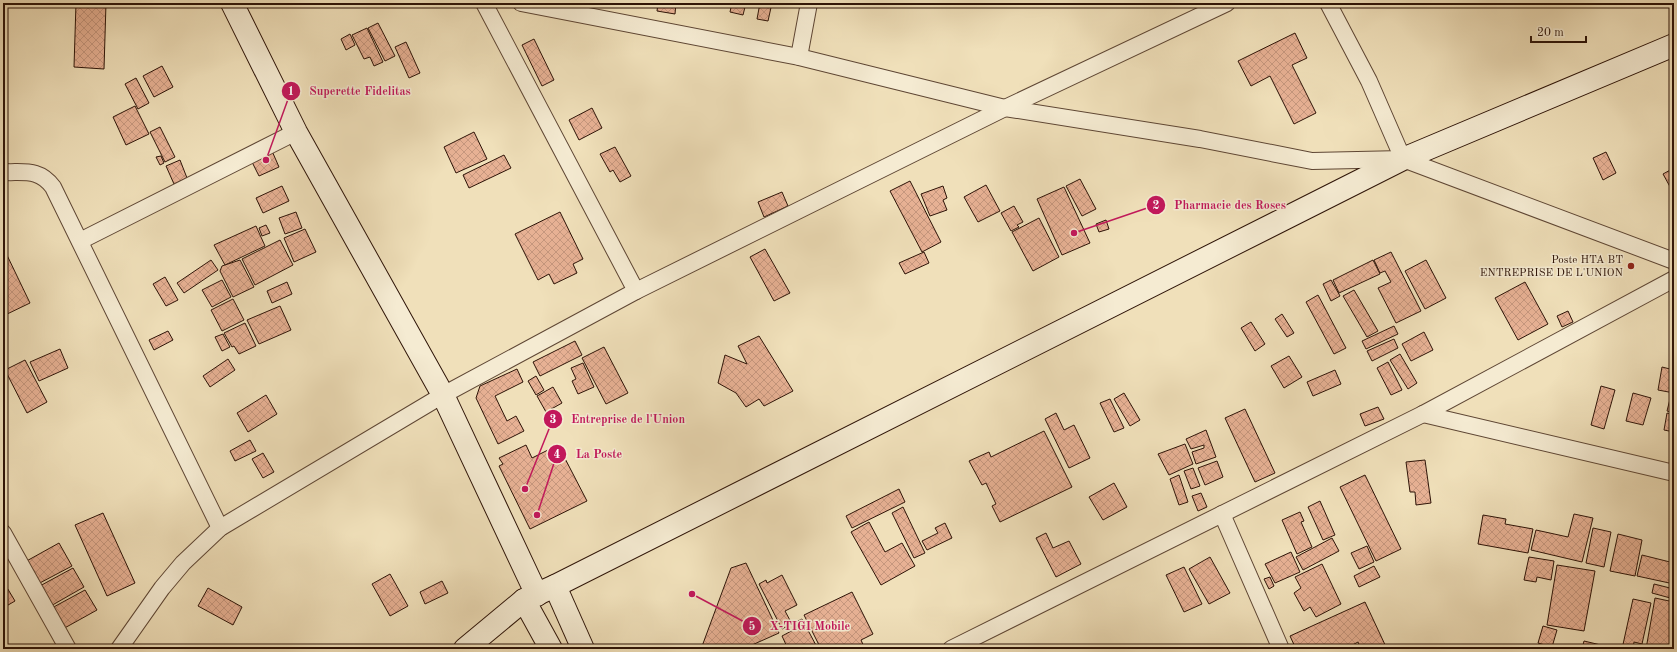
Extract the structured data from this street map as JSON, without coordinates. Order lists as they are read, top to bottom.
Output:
{
  "places": [
    "Superette Fidelitas",
    "Pharmacie des Roses",
    "Poste HTA BT ENTREPRISE DE L'UNION",
    "Entreprise de l'Union",
    "La Poste",
    "X-TIGI Mobile"
  ],
  "scale_bar": "20 m"
}
